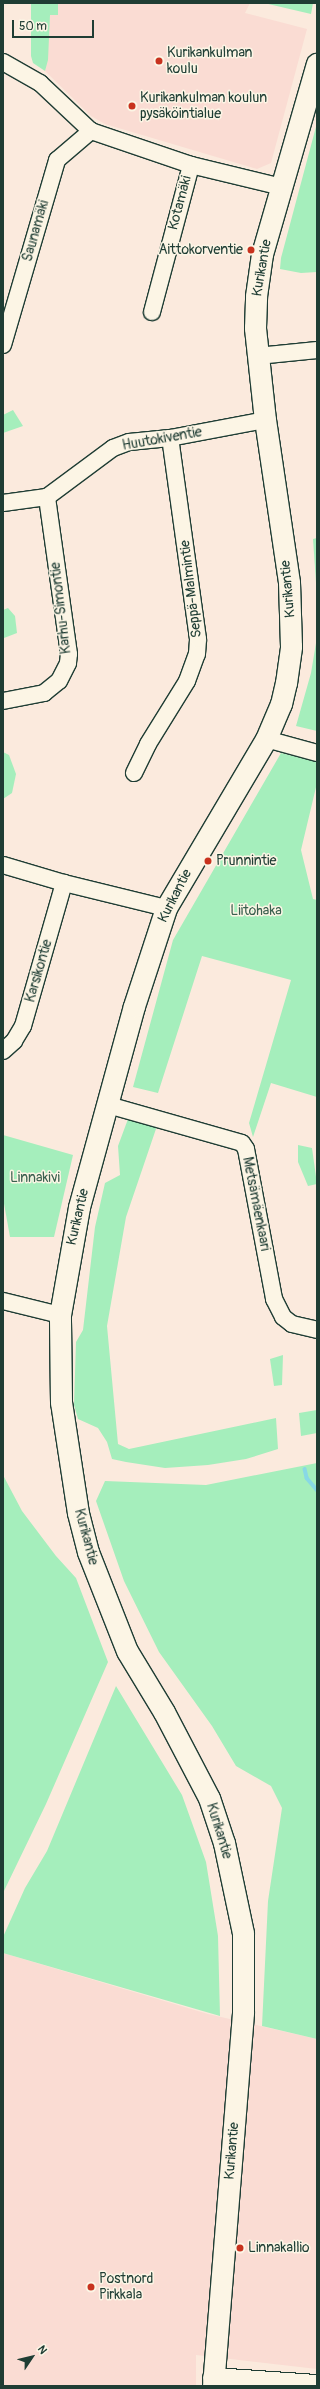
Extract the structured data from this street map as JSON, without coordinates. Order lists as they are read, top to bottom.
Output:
{
  "streets": {
    "main road": ["Kurikantie"],
    "street": [
      "Kotamäki",
      "Saunamäki",
      "Huutokiventie",
      "Seppä-Malmintie",
      "Karhu-Simontie",
      "Karsikontie",
      "Metsämäenkaari"
    ]
  },
  "crossings": [
    ["Kurikantie", "Huutokiventie"],
    ["Kurikantie", "Metsämäenkaari"],
    ["Huutokiventie", "Seppä-Malmintie"],
    ["Huutokiventie", "Karhu-Simontie"]
  ],
  "parks": ["Liitohaka", "Linnakivi"],
  "places": [
    "Kurikankulman koulu",
    "Kurikankulman koulun pysäköintialue",
    "Aittokorventie",
    "Prunnintie",
    "Linnakallio",
    "Postnord Pirkkala"
  ],
  "scale_bar": "50 m",
  "north": "top right"
}
